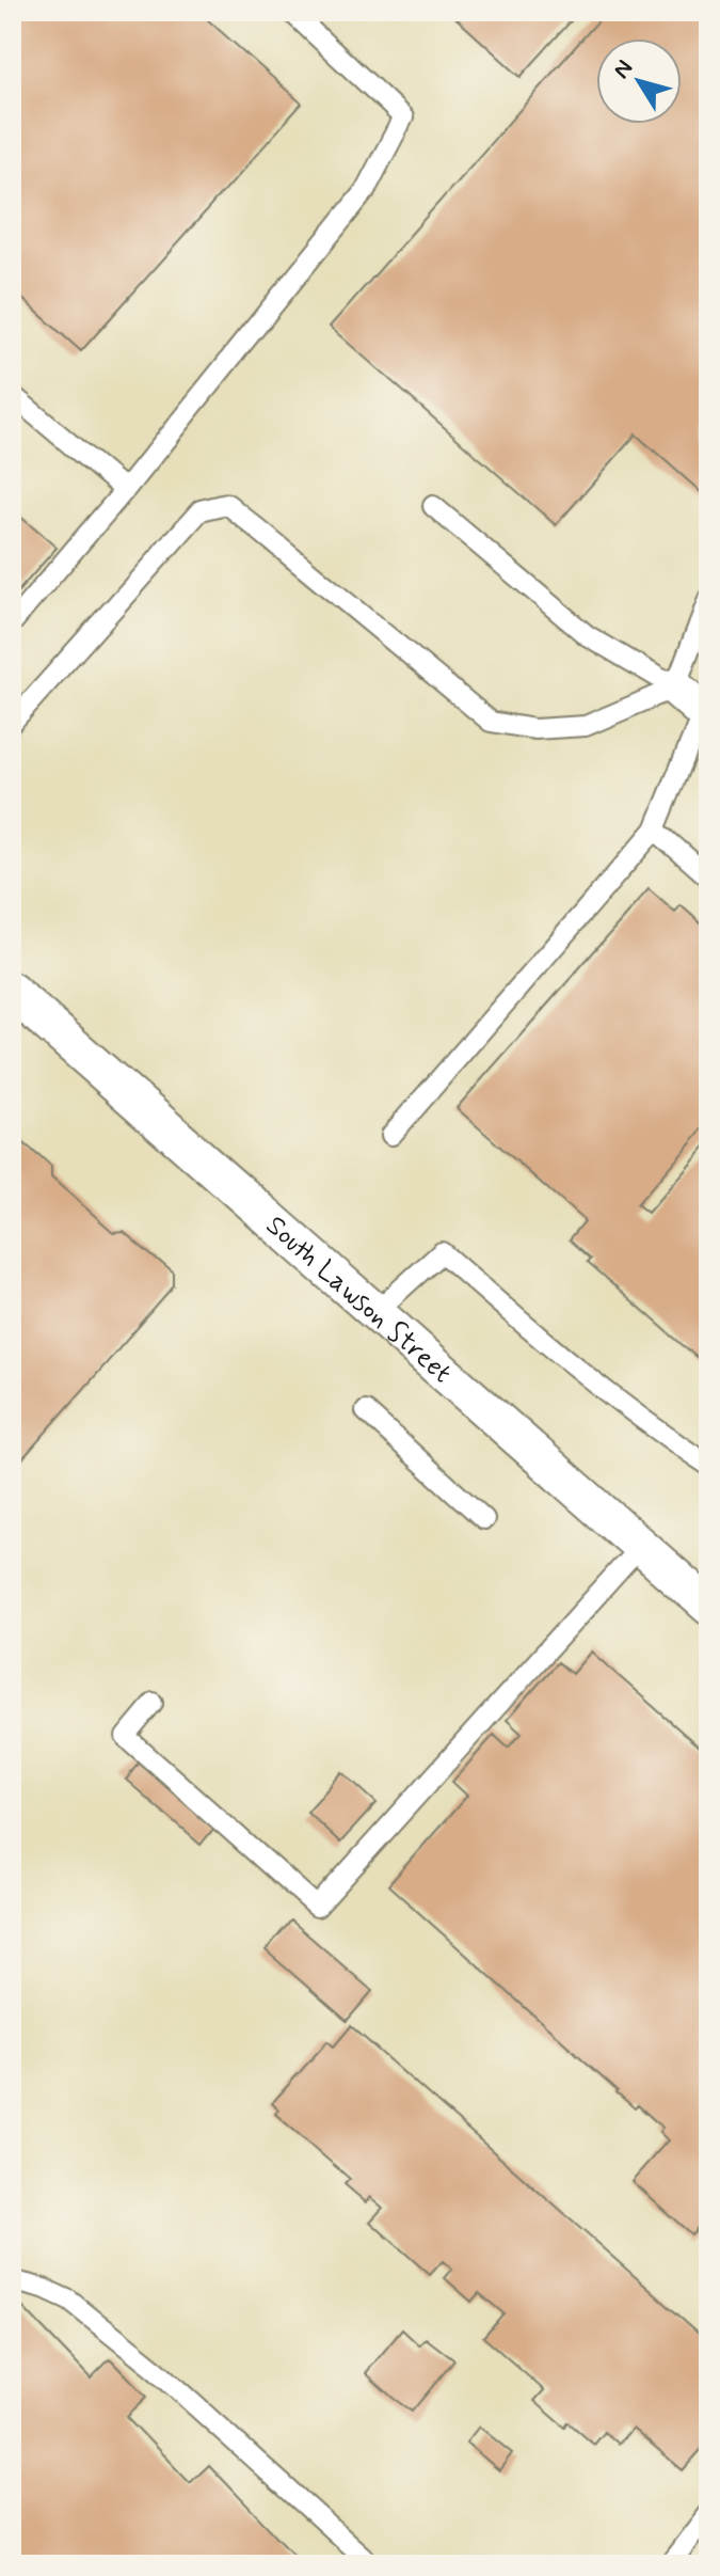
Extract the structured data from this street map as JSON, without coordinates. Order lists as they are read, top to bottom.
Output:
{
  "streets": {
    "street": ["South Lawson Street"]
  },
  "north": "top left"
}
